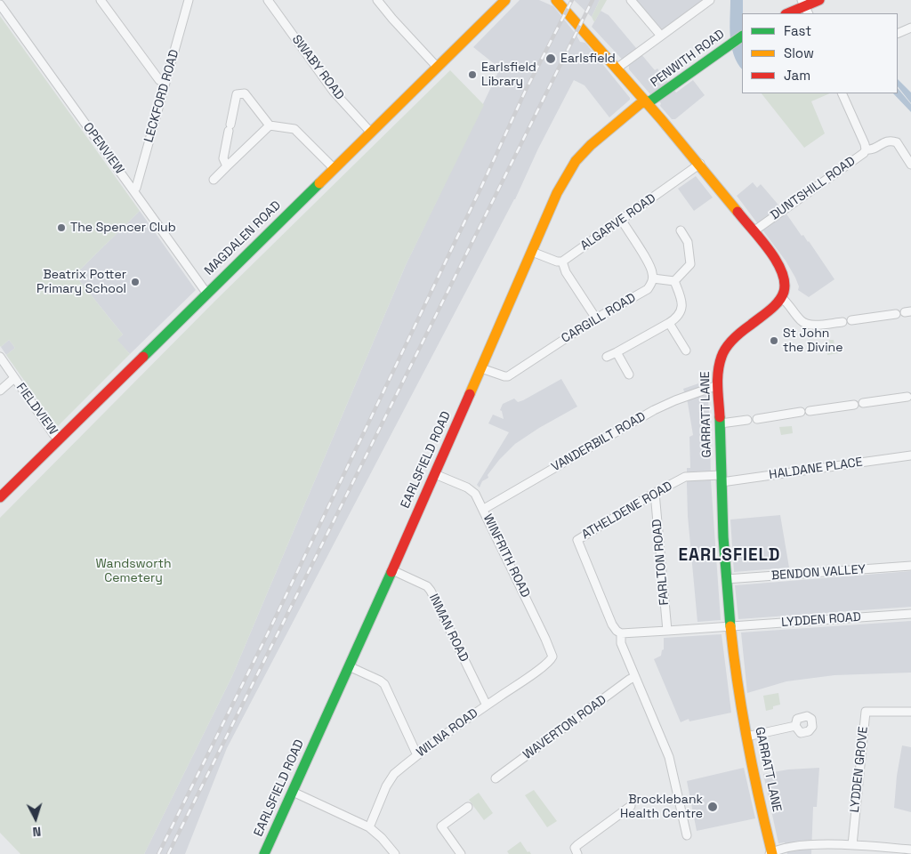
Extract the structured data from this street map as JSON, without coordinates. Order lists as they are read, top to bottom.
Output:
{
  "streets": {
    "main road": [
      "PENWITH ROAD",
      "MAGDALEN ROAD",
      "GARRATT LANE",
      "EARLSFIELD ROAD"
    ],
    "street": [
      "SWABY ROAD",
      "LECKFORD ROAD",
      "OPENVIEW",
      "DUNTSHILL ROAD",
      "ALGARVE ROAD",
      "CARGILL ROAD",
      "FIELDVIEW",
      "VANDERBILT ROAD",
      "HALDANE PLACE",
      "ATHELDENE ROAD",
      "WINFRITH ROAD",
      "FARLTON ROAD",
      "BENDON VALLEY",
      "LYDDEN ROAD",
      "INMAN ROAD",
      "WAVERTON ROAD",
      "WILNA ROAD",
      "LYDDEN GROVE"
    ]
  },
  "crossings": [
    ["PENWITH ROAD", "EARLSFIELD ROAD"],
    ["SWABY ROAD", "MAGDALEN ROAD"],
    ["LECKFORD ROAD", "OPENVIEW"],
    ["OPENVIEW", "MAGDALEN ROAD"],
    ["MAGDALEN ROAD", "FIELDVIEW"],
    ["CARGILL ROAD", "EARLSFIELD ROAD"],
    ["GARRATT LANE", "VANDERBILT ROAD"],
    ["GARRATT LANE", "HALDANE PLACE"],
    ["GARRATT LANE", "ATHELDENE ROAD"],
    ["GARRATT LANE", "BENDON VALLEY"],
    ["GARRATT LANE", "LYDDEN ROAD"],
    ["VANDERBILT ROAD", "WINFRITH ROAD"],
    ["EARLSFIELD ROAD", "WINFRITH ROAD"],
    ["EARLSFIELD ROAD", "INMAN ROAD"],
    ["HALDANE PLACE", "ATHELDENE ROAD"],
    ["ATHELDENE ROAD", "FARLTON ROAD"],
    ["ATHELDENE ROAD", "WAVERTON ROAD"],
    ["WINFRITH ROAD", "WILNA ROAD"],
    ["INMAN ROAD", "WILNA ROAD"]
  ],
  "districts": ["EARLSFIELD"],
  "parks": ["Wandsworth Cemetery"],
  "places": [
    "Earlsfield",
    "Earlsfield Library",
    "The Spencer Club",
    "Beatrix Potter Primary School",
    "St John the Divine",
    "Brocklebank Health Centre"
  ],
  "legend": ["Fast", "Slow", "Jam"],
  "north": "bottom"
}
